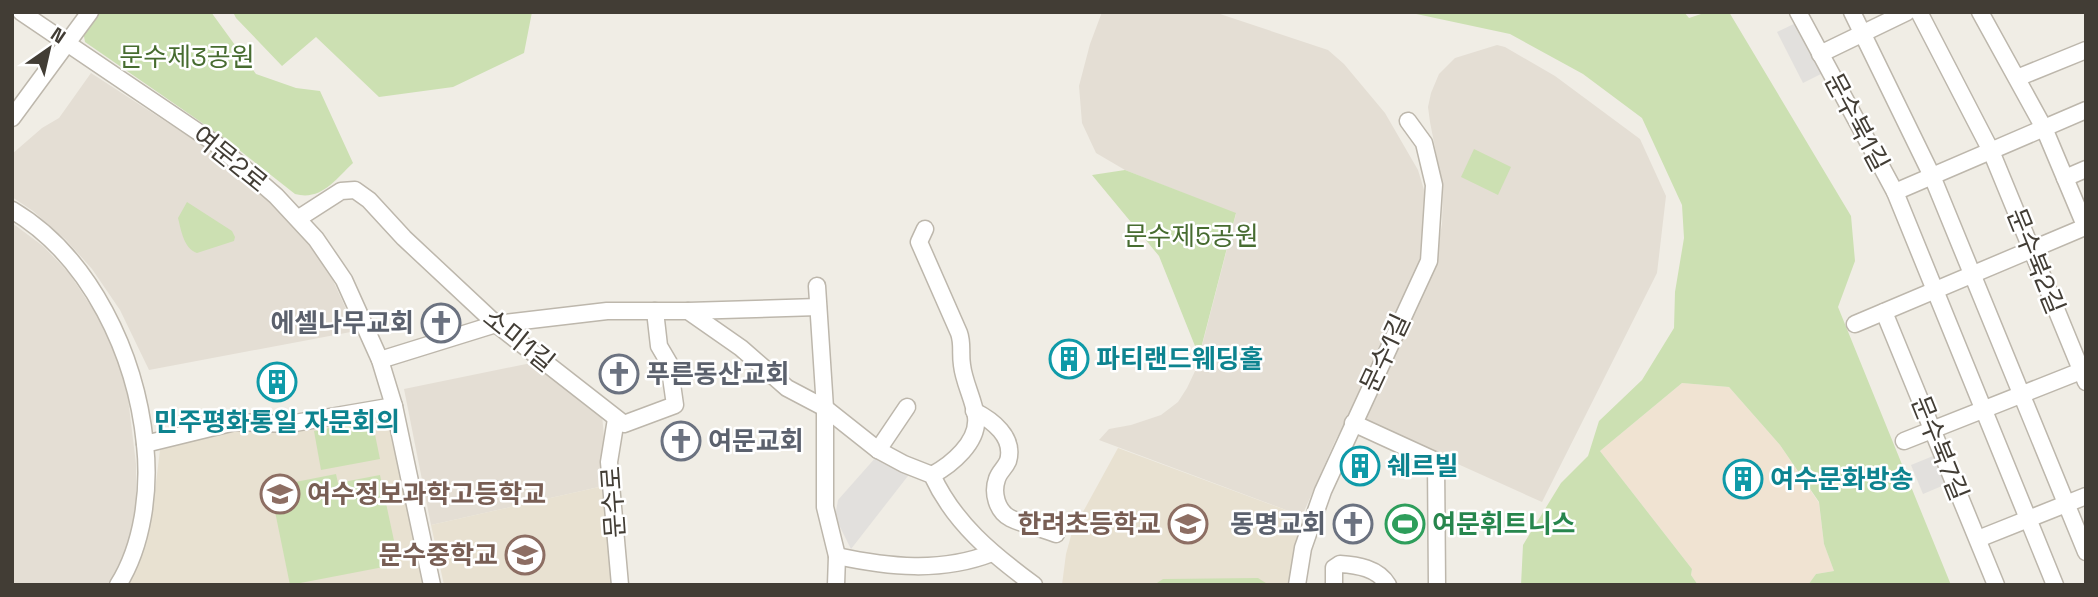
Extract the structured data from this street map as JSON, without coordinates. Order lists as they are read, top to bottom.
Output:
{
  "streets": {
    "street": [
      "문수북1길",
      "여문2로",
      "문수북2길",
      "소미1길",
      "문수1길",
      "문수북7길",
      "문수로"
    ]
  },
  "crossings": [
    ["문수북1길", "문수북2길"],
    ["여문2로", "소미1길"],
    ["문수북2길", "문수북7길"],
    ["소미1길", "문수로"]
  ],
  "parks": ["문수제3공원", "문수제5공원"],
  "places": {
    "church": [
      "에셀나무교회",
      "푸른동산교회",
      "여문교회",
      "동명교회"
    ],
    "building": [
      "파티랜드웨딩홀",
      "민주평화통일 자문회의",
      "쉐르빌",
      "여수문화방송"
    ],
    "school or university": ["여수정보과학고등학교", "한려초등학교", "문수중학교"],
    "sports": ["여문휘트니스"]
  },
  "north": "top right"
}
